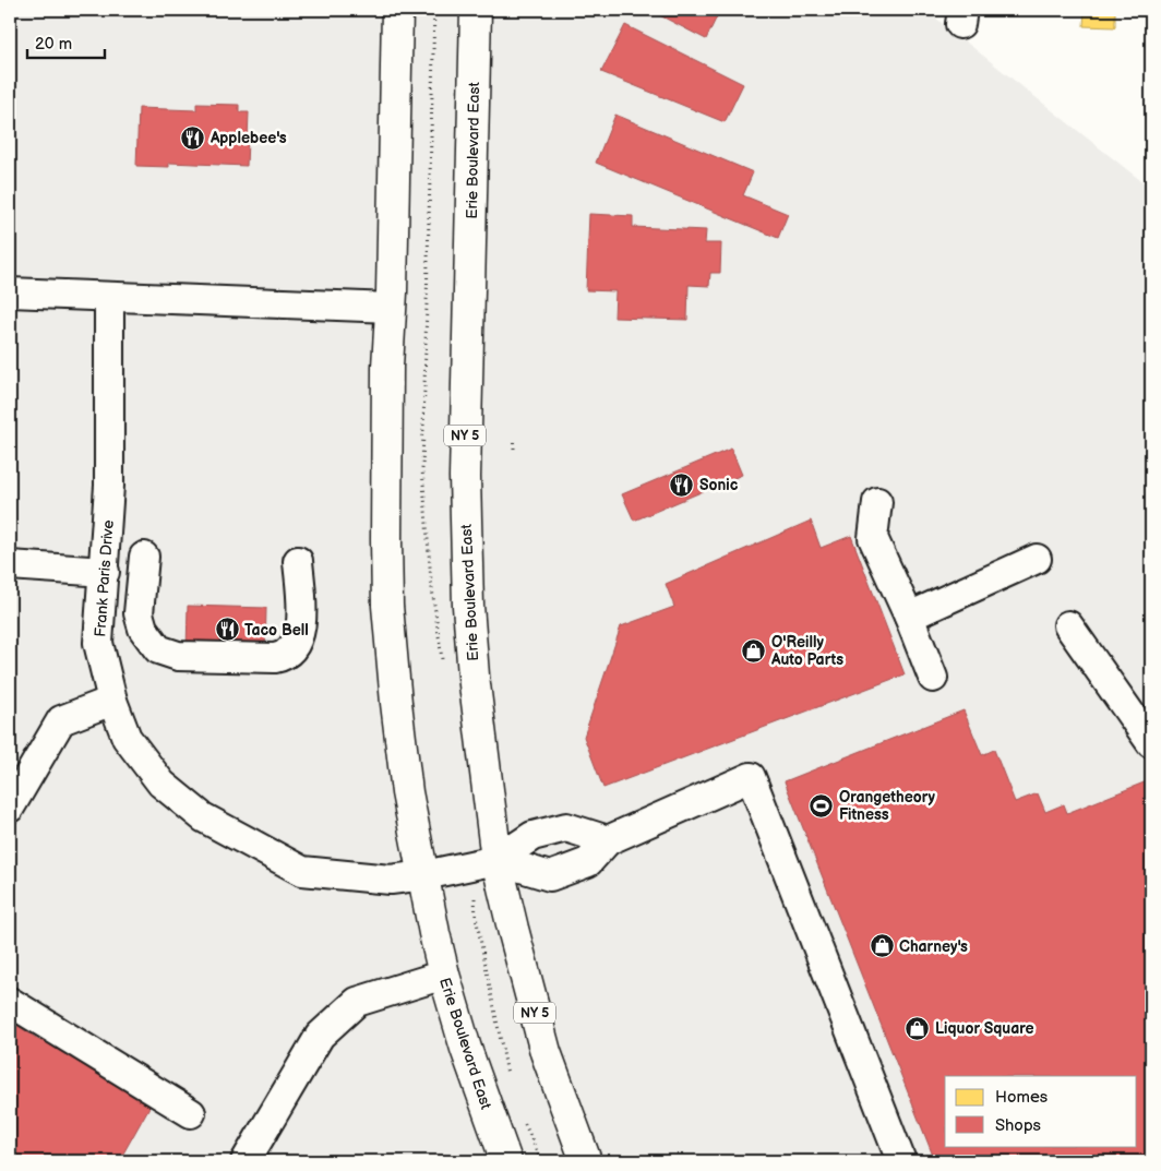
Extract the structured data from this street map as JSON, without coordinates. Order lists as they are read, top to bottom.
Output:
{
  "streets": {
    "main road": ["Erie Boulevard East", "NY 5"],
    "street": ["Frank Paris Drive"]
  },
  "crossings": [
    ["Erie Boulevard East", "Frank Paris Drive"]
  ],
  "places": {
    "restaurant": ["Applebee's", "Sonic", "Taco Bell"],
    "shop": ["O'Reilly Auto Parts", "Charney's", "Liquor Square"],
    "sports": ["Orangetheory Fitness"]
  },
  "legend": ["Homes", "Shops"],
  "scale_bar": "20 m"
}
